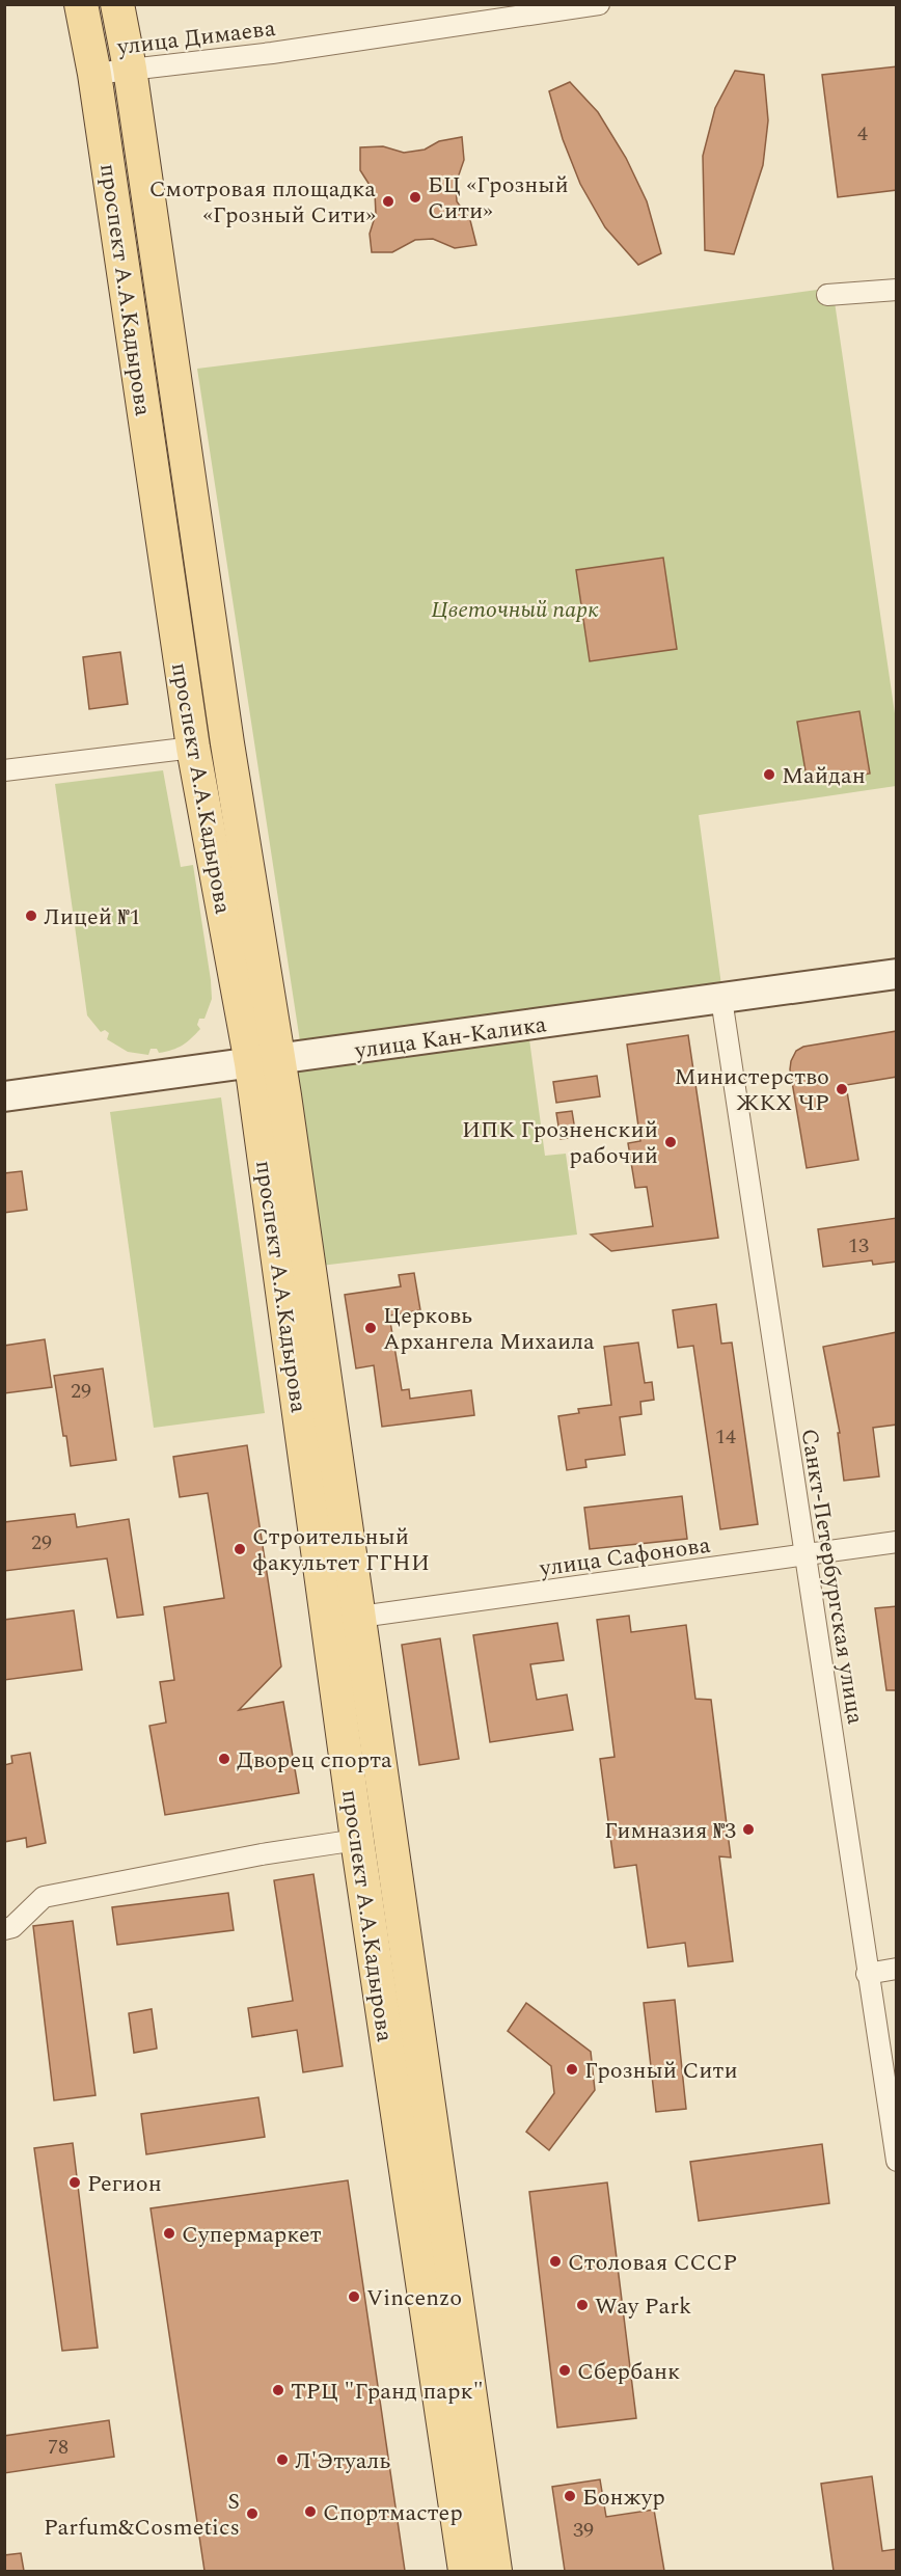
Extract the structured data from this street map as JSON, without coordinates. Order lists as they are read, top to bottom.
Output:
{
  "streets": {
    "main road": ["проспект А.А.Кадырова"],
    "street": [
      "улица Димаева",
      "улица Кан-Калика",
      "улица Сафонова",
      "Санкт-Петербургская улица"
    ]
  },
  "crossings": [
    ["улица Димаева", "проспект А.А.Кадырова"],
    ["проспект А.А.Кадырова", "улица Кан-Калика"],
    ["проспект А.А.Кадырова", "улица Сафонова"],
    ["улица Кан-Калика", "Санкт-Петербургская улица"],
    ["улица Сафонова", "Санкт-Петербургская улица"]
  ],
  "parks": ["Цветочный парк"],
  "places": [
    "БЦ «Грозный Сити»",
    "Смотровая площадка «Грозный Сити»",
    "Майдан",
    "Лицей №1",
    "Министерство ЖКХ ЧР",
    "ИПК Грозненский рабочий",
    "Церковь Архангела Михаила",
    "Строительный факультет ГГНИ",
    "Дворец спорта",
    "Гимназия №3",
    "Грозный Сити",
    "Регион",
    "Супермаркет",
    "Столовая СССР",
    "Vincenzo",
    "Way Park",
    "Сбербанк",
    "ТРЦ \"Гранд парк\"",
    "Л'Этуаль",
    "Бонжур",
    "Спортмастер",
    "S Parfum&Cosmetics"
  ],
  "house_numbers": [
    "4",
    "13",
    "29",
    "14",
    "29",
    "78",
    "39"
  ]
}
